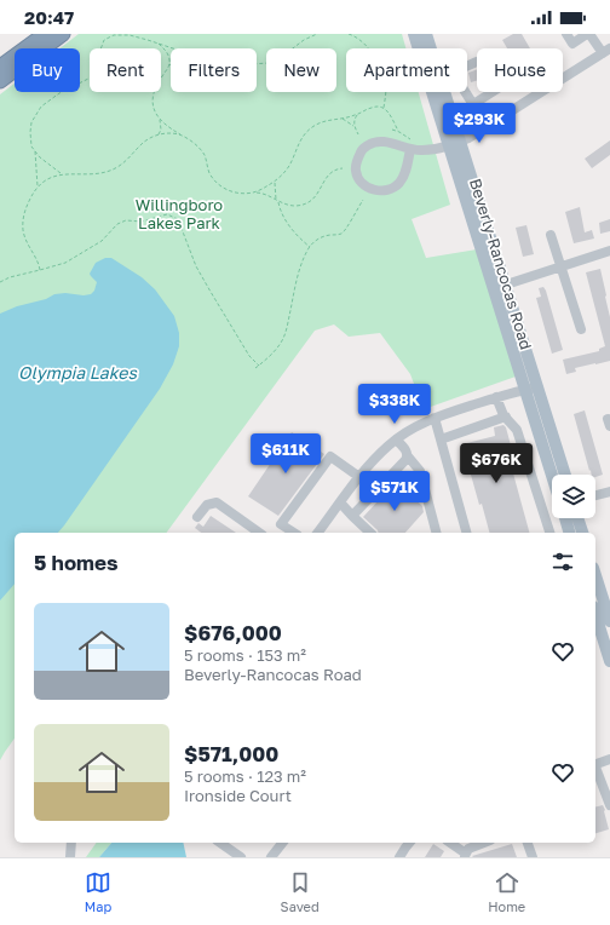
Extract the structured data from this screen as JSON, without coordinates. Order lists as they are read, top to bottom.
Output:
{
  "streets": {
    "main road": ["Beverly-Rancocas Road"]
  },
  "water": ["Olympia Lakes"],
  "parks": ["Willingboro Lakes Park"],
  "page": {
    "status": "20:47",
    "chip": [
      "Buy",
      "Rent",
      "Filters",
      "New",
      "Apartment",
      "House"
    ],
    "price": [
      "$293K",
      "$338K",
      "$611K",
      "$676K",
      "$571K"
    ],
    "heading": "5 homes",
    "list": [
      {
        "name": "$676,000",
        "note": "5 rooms · 153 m² · Beverly-Rancocas Road"
      },
      {
        "name": "$571,000",
        "note": "5 rooms · 123 m² · Ironside Court"
      }
    ],
    "tabs": ["Map", "Saved", "Home"]
  }
}
